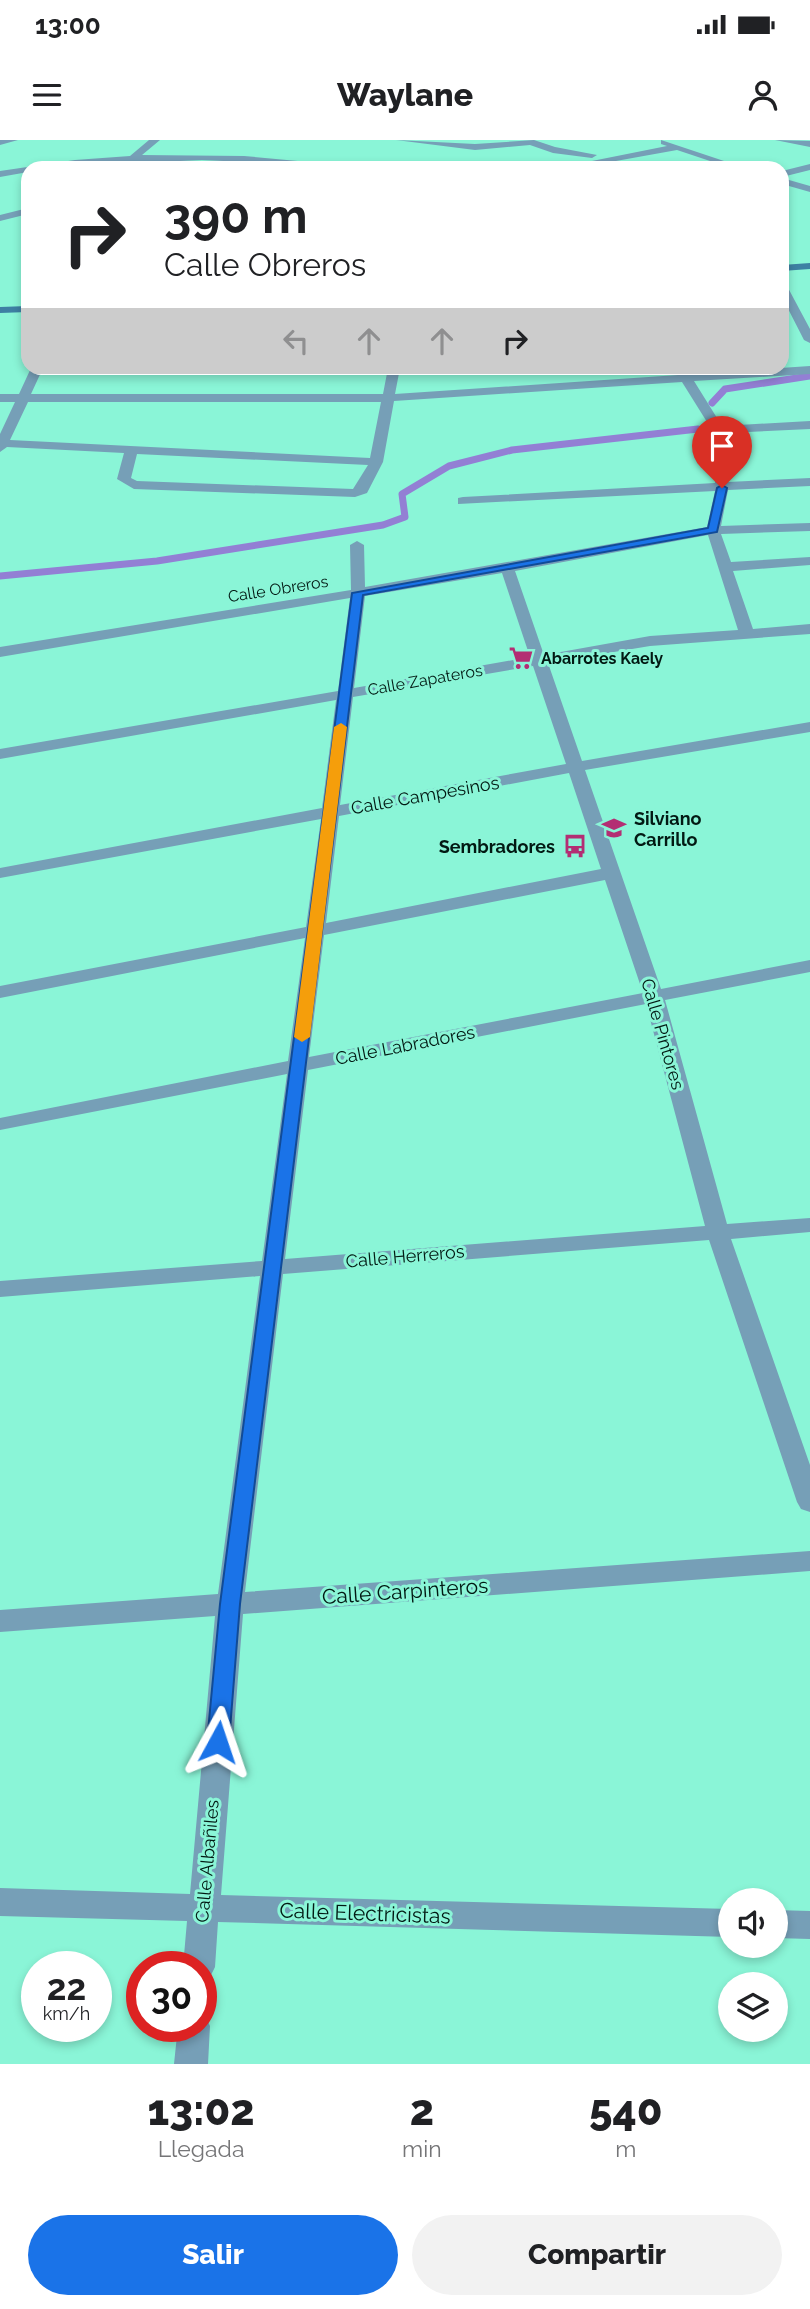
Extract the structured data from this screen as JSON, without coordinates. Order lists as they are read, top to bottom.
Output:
{
  "streets": {
    "street": [
      "Calle Obreros",
      "Calle Zapateros",
      "Calle Campesinos",
      "Calle Pintores",
      "Calle Labradores",
      "Calle Herreros",
      "Calle Carpinteros",
      "Calle Albañiles",
      "Calle Electricistas"
    ]
  },
  "crossings": [
    ["Calle Obreros", "Calle Pintores"],
    ["Calle Obreros", "Calle Albañiles"],
    ["Calle Zapateros", "Calle Pintores"],
    ["Calle Zapateros", "Calle Albañiles"],
    ["Calle Campesinos", "Calle Pintores"],
    ["Calle Campesinos", "Calle Albañiles"],
    ["Calle Pintores", "Calle Labradores"],
    ["Calle Pintores", "Calle Herreros"],
    ["Calle Labradores", "Calle Albañiles"],
    ["Calle Herreros", "Calle Albañiles"],
    ["Calle Carpinteros", "Calle Albañiles"],
    ["Calle Albañiles", "Calle Electricistas"]
  ],
  "places": {
    "supermarket": ["Abarrotes Kaely"],
    "school or university": ["Silviano Carrillo"],
    "bus stop": ["Sembradores"]
  },
  "page": {
    "status": "13:00",
    "header": "Waylane",
    "turn": ["390 m", "Calle Obreros"],
    "speed": "22 km/h",
    "limit": "30",
    "eta": [
      "13:02",
      "Llegada",
      "2",
      "min",
      "540",
      "m"
    ],
    "buttons": ["Salir", "Compartir"]
  }
}
